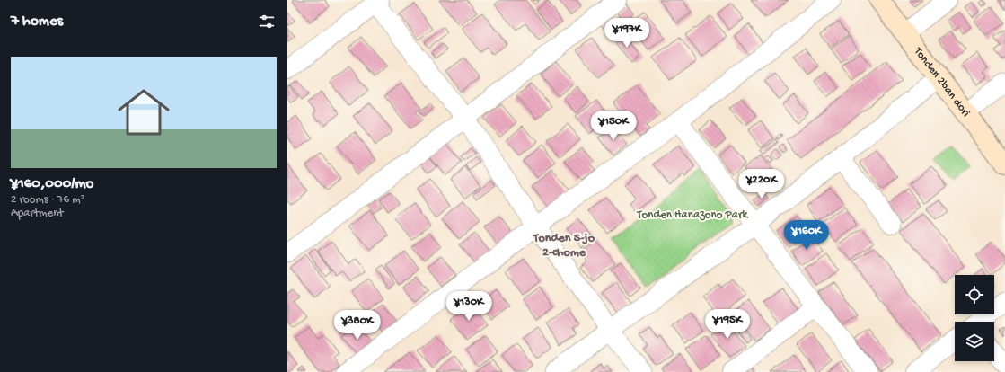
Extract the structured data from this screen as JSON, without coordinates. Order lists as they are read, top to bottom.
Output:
{
  "streets": {
    "street": ["Tonden 2ban dori"]
  },
  "districts": ["Tonden 5-jo 2-chome"],
  "parks": ["Tonden Hanazono Park"],
  "page": {
    "heading": "7 homes",
    "price": [
      "¥197K",
      "¥150K",
      "¥220K",
      "¥160K",
      "¥130K",
      "¥195K",
      "¥380K"
    ],
    "list": [
      {
        "name": "¥160,000/mo",
        "note": "2 rooms · 76 m² · Apartment"
      }
    ]
  }
}
